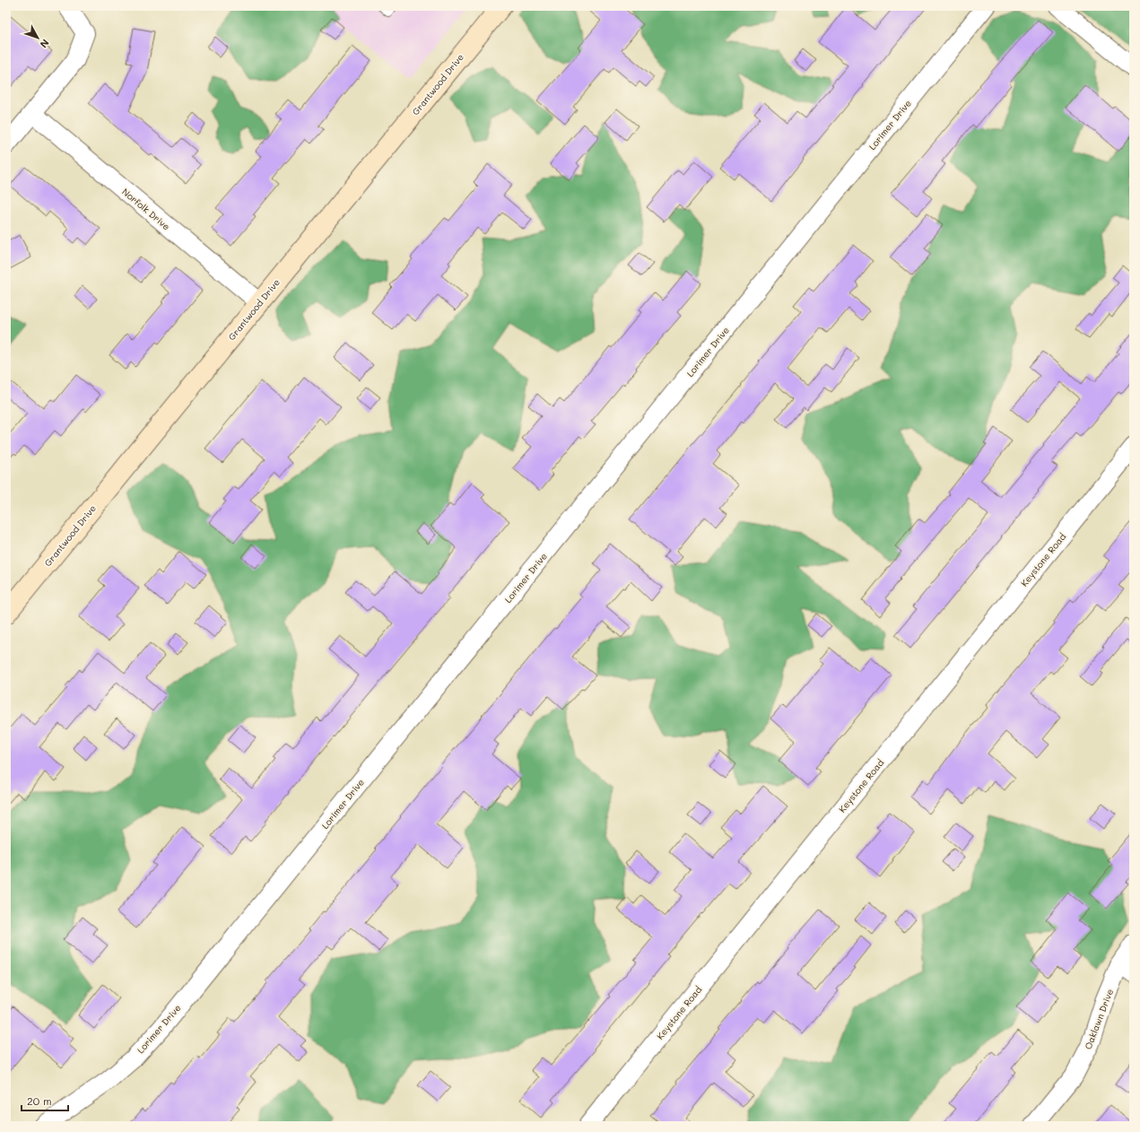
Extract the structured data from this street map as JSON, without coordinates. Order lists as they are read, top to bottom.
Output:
{
  "streets": {
    "street": [
      "Grantwood Drive",
      "Lorimer Drive",
      "Norfolk Drive",
      "Keystone Road",
      "Oaklawn Drive"
    ]
  },
  "crossings": [
    ["Grantwood Drive", "Norfolk Drive"]
  ],
  "scale_bar": "20 m",
  "north": "bottom right"
}
